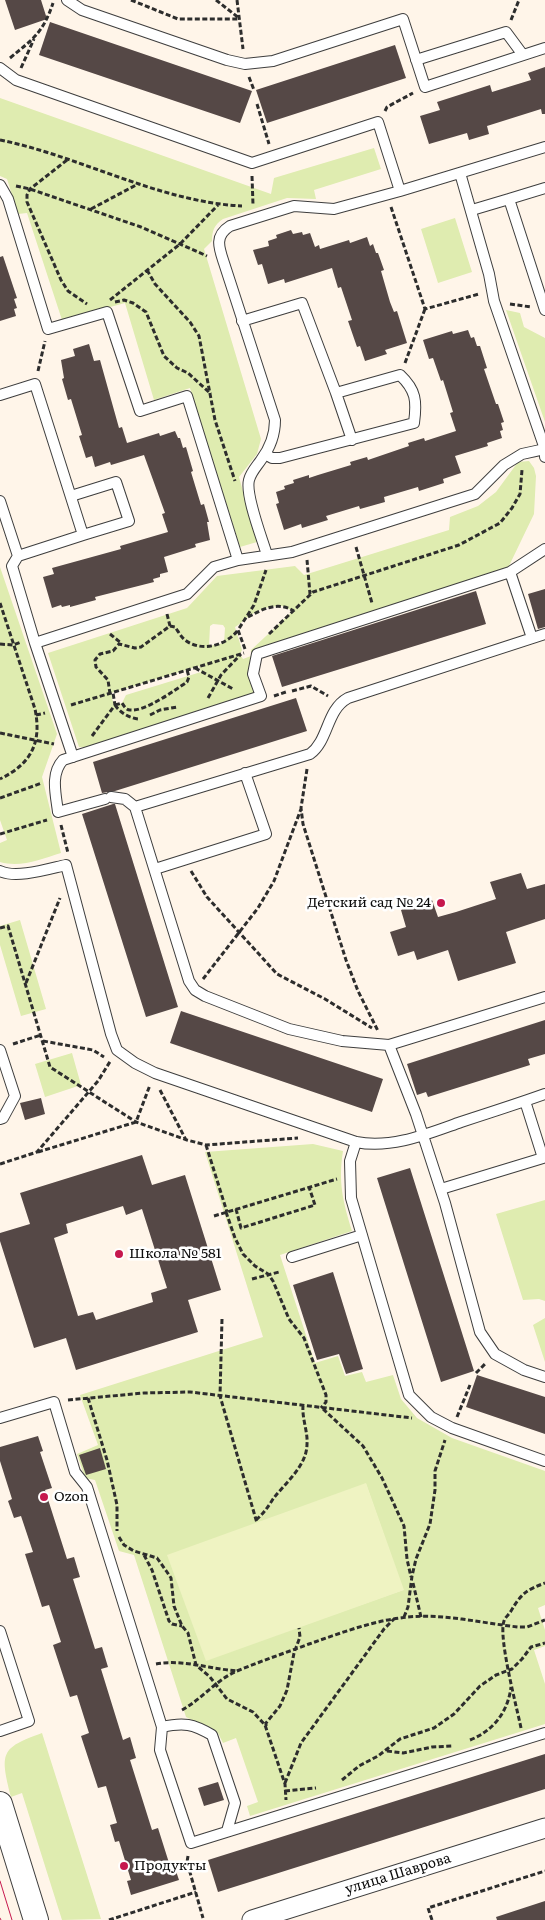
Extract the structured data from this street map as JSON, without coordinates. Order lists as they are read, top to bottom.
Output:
{
  "streets": {
    "street": ["улица Шаврова"]
  },
  "places": [
    "Детский сад № 24",
    "Школа № 581",
    "Ozon",
    "Продукты"
  ]
}
